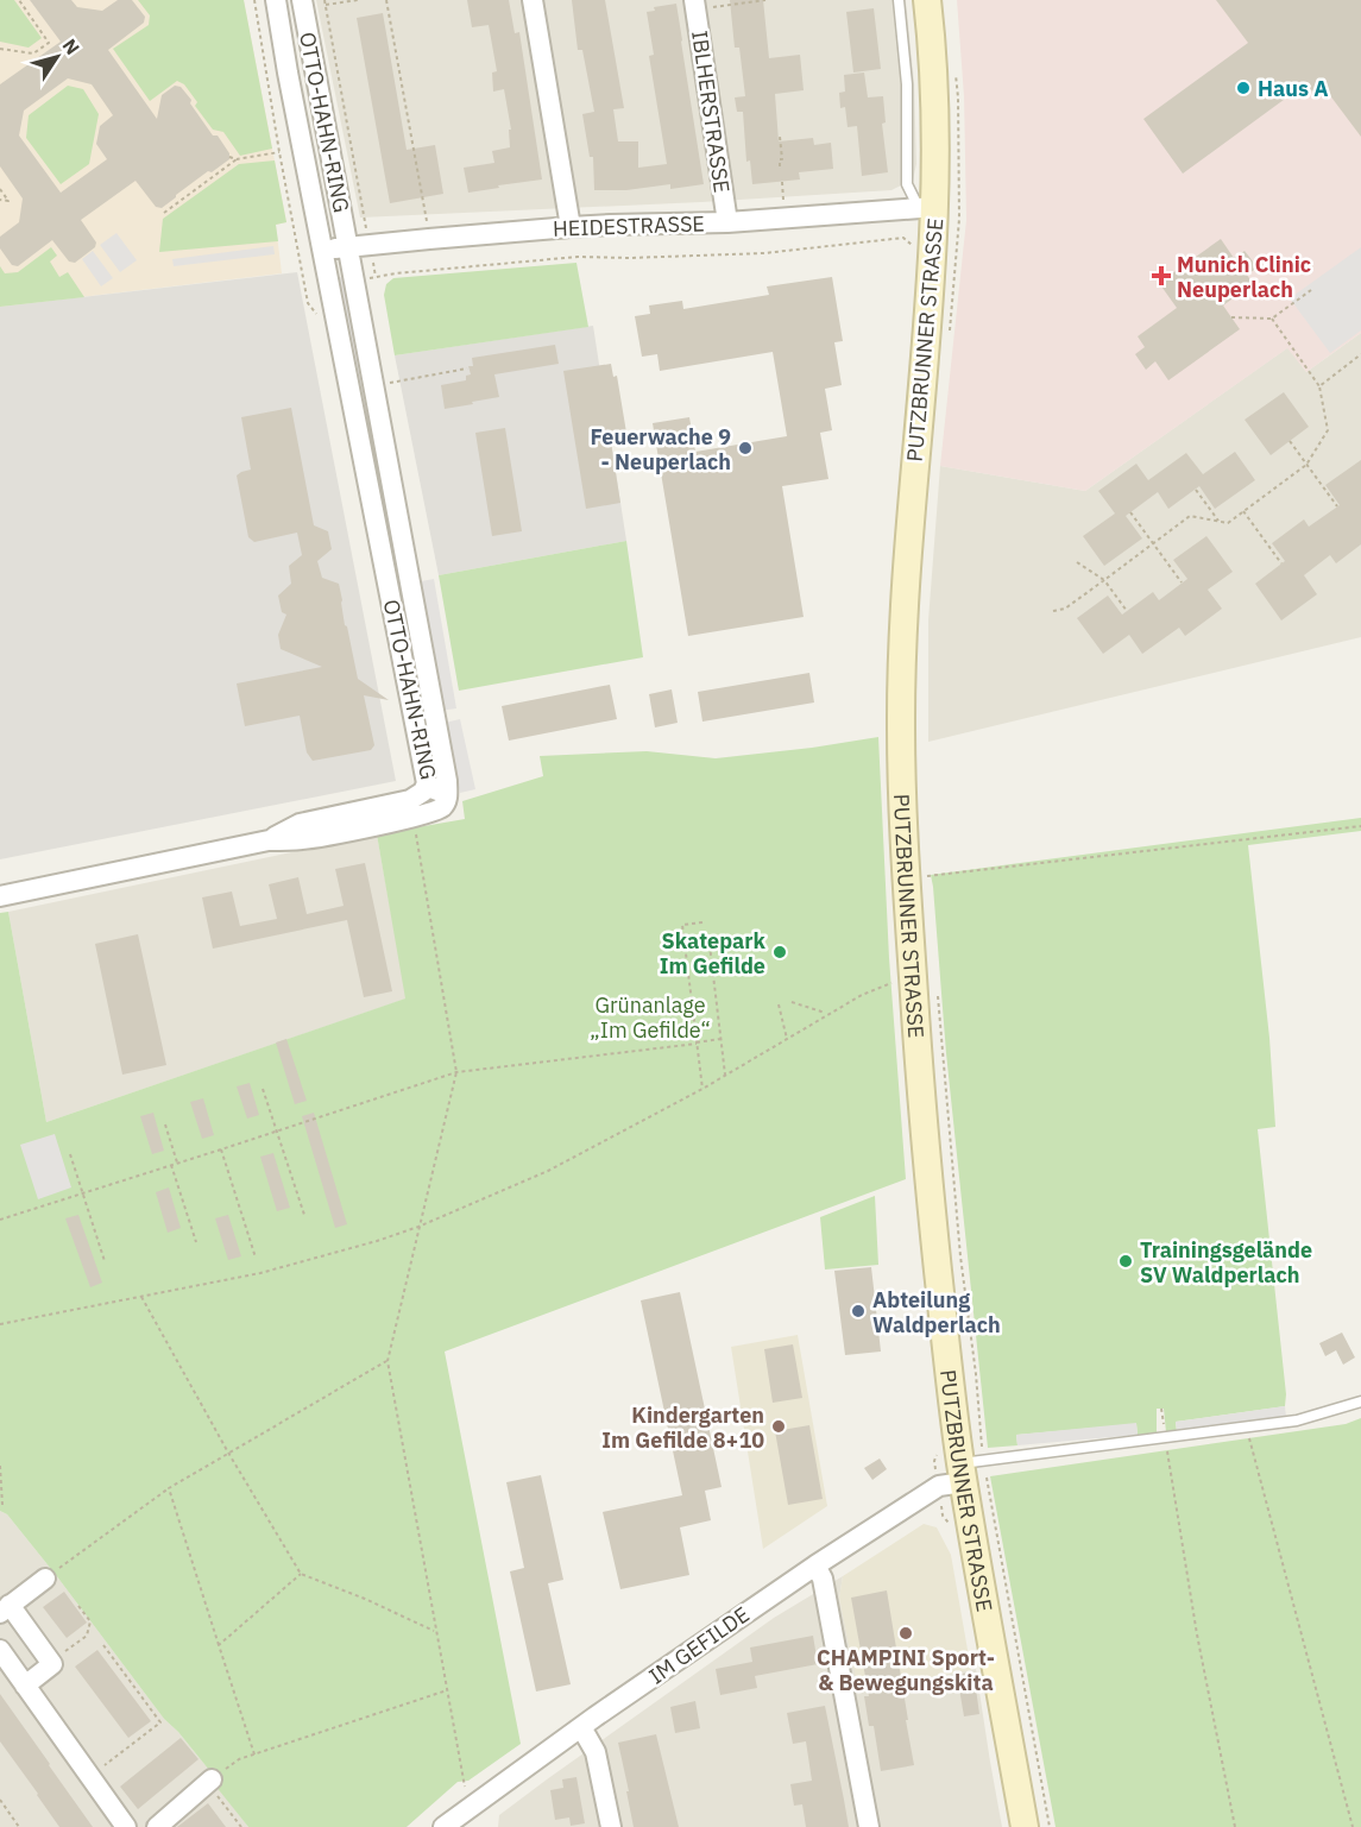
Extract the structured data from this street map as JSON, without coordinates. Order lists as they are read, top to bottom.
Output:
{
  "streets": {
    "main road": ["PUTZBRUNNER STRASSE"],
    "street": [
      "IBLHERSTRASSE",
      "OTTO-HAHN-RING",
      "HEIDESTRASSE",
      "IM GEFILDE"
    ]
  },
  "crossings": [
    ["IBLHERSTRASSE", "HEIDESTRASSE"],
    ["OTTO-HAHN-RING", "HEIDESTRASSE"],
    ["HEIDESTRASSE", "PUTZBRUNNER STRASSE"],
    ["PUTZBRUNNER STRASSE", "IM GEFILDE"]
  ],
  "parks": ["Grünanlage „Im Gefilde“"],
  "places": {
    "other": [
      "Haus A",
      "Feuerwache 9 - Neuperlach",
      "Skatepark Im Gefilde",
      "Trainingsgelände SV Waldperlach",
      "Abteilung Waldperlach",
      "Kindergarten Im Gefilde 8+10",
      "CHAMPINI Sport- & Bewegungskita"
    ],
    "health": ["Munich Clinic Neuperlach"]
  },
  "north": "top right"
}
